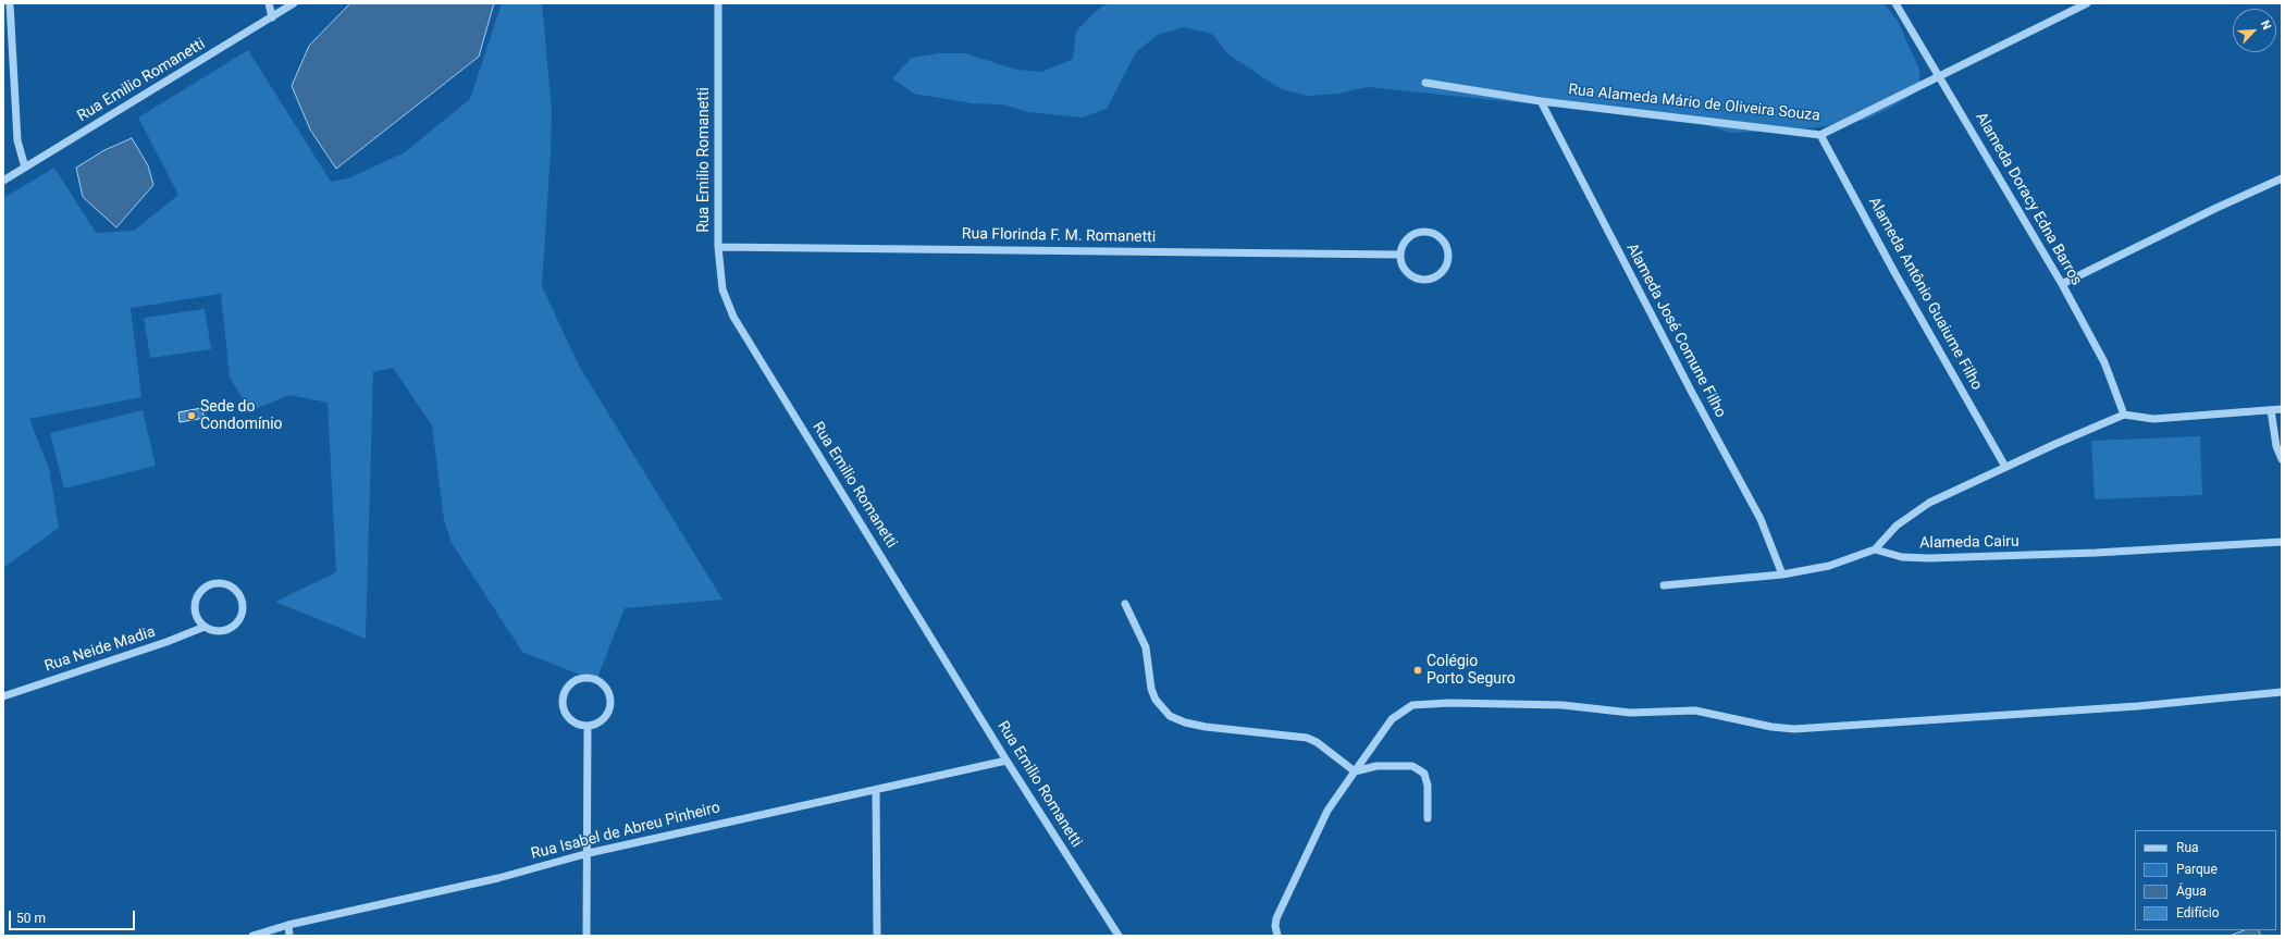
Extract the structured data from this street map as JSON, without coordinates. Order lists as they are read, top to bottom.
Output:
{
  "streets": {
    "street": [
      "Rua Emilio Romanetti",
      "Rua Alameda Mário de Oliveira Souza",
      "Alameda Doracy Edna Barros",
      "Rua Florinda F. M. Romanetti",
      "Alameda Antônio Guaiume Filho",
      "Alameda José Comune Filho",
      "Alameda Cairu",
      "Rua Neide Madia",
      "Rua Isabel de Abreu Pinheiro"
    ]
  },
  "crossings": [
    ["Rua Emilio Romanetti", "Rua Florinda F. M. Romanetti"],
    ["Rua Emilio Romanetti", "Rua Isabel de Abreu Pinheiro"],
    ["Rua Alameda Mário de Oliveira Souza", "Alameda Doracy Edna Barros"],
    ["Rua Alameda Mário de Oliveira Souza", "Alameda Antônio Guaiume Filho"],
    ["Rua Alameda Mário de Oliveira Souza", "Alameda José Comune Filho"]
  ],
  "places": ["Sede do Condomínio", "Colégio Porto Seguro"],
  "legend": [
    "Rua",
    "Parque",
    "Água",
    "Edifício"
  ],
  "scale_bar": "50 m",
  "north": "top right"
}
